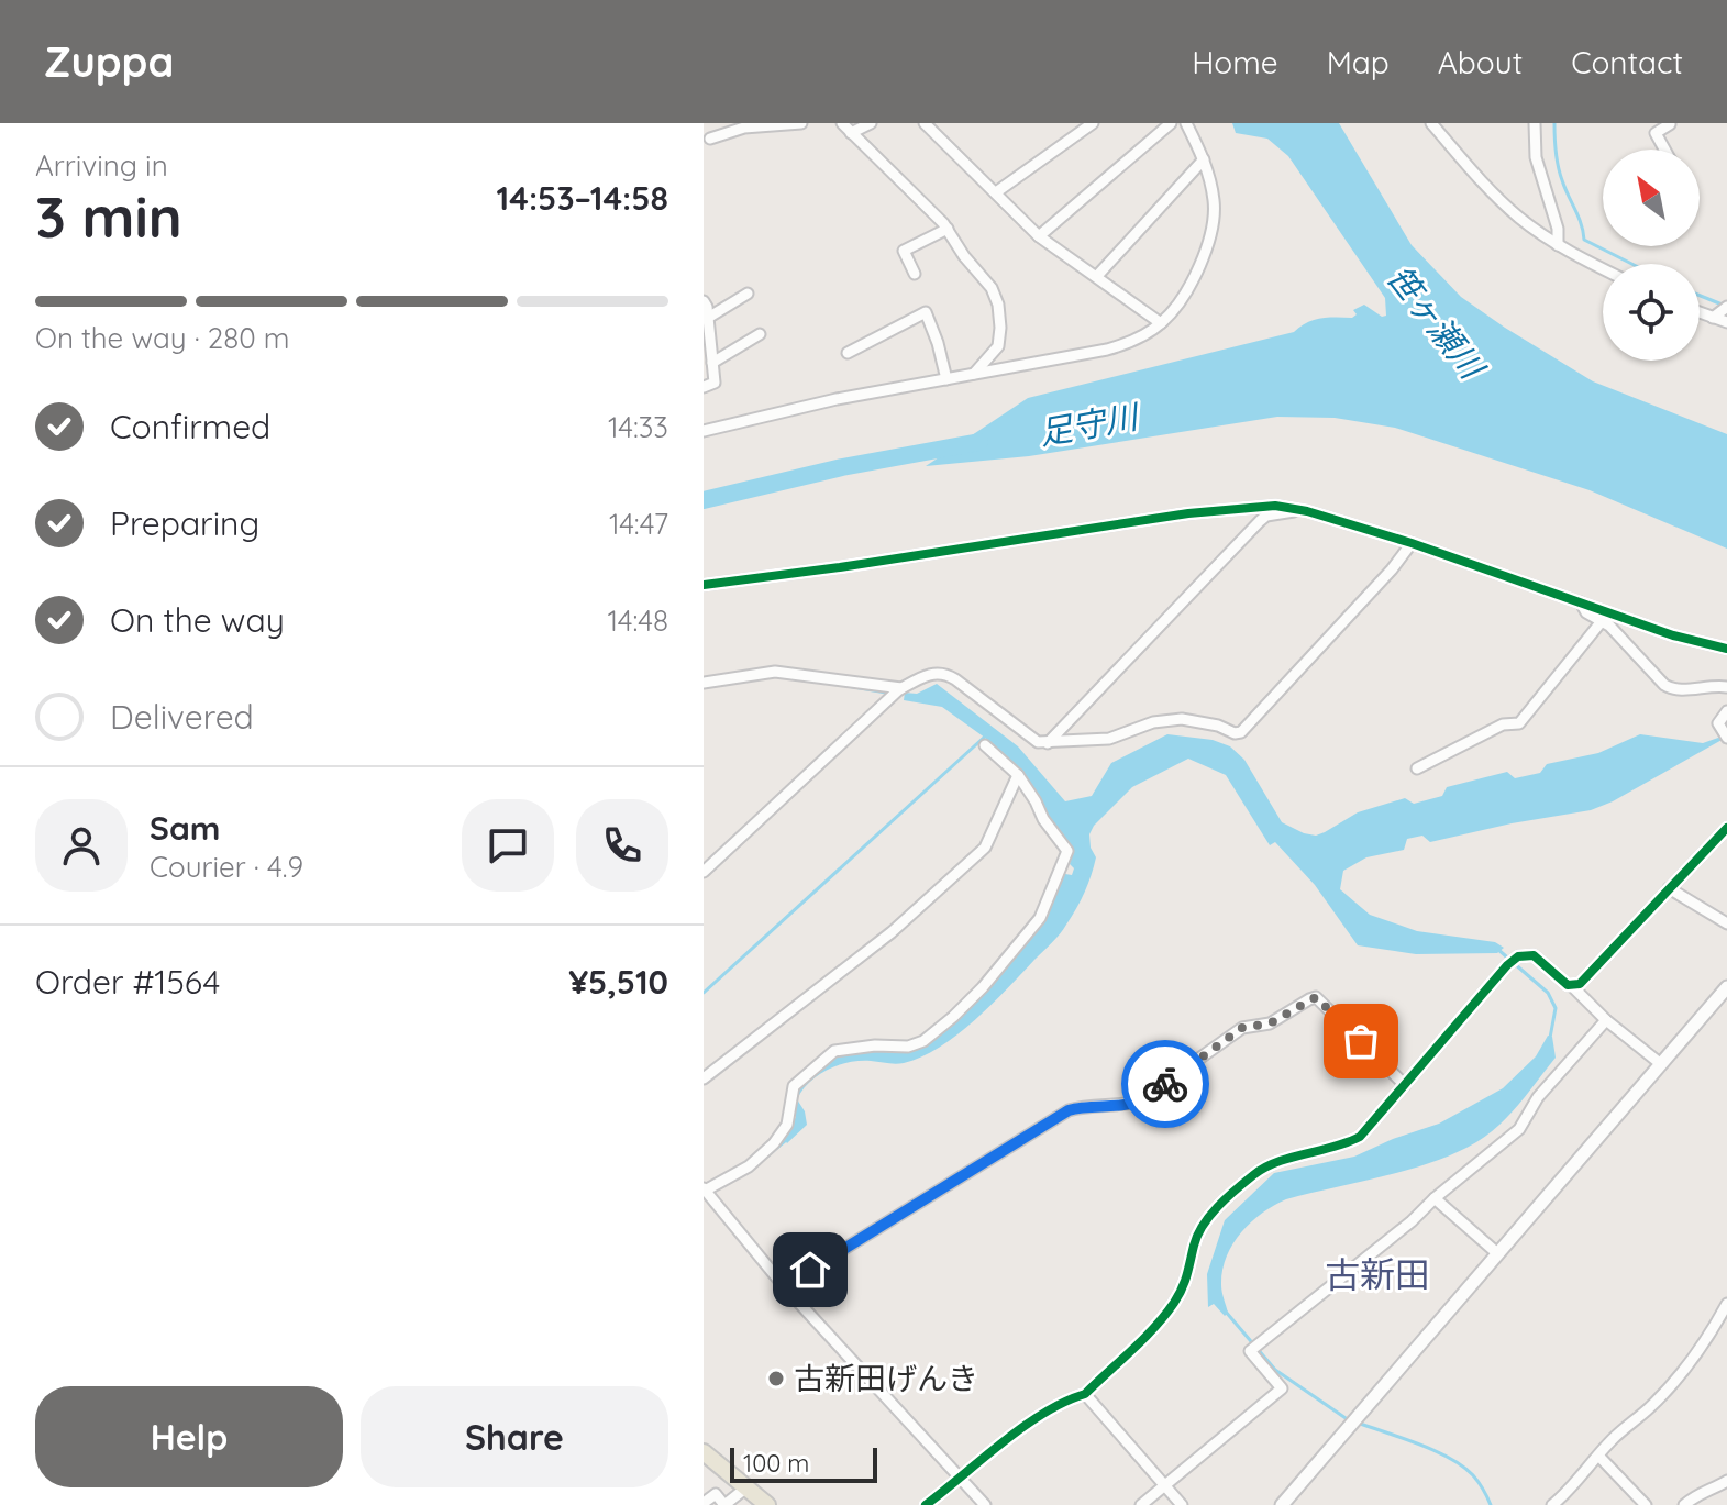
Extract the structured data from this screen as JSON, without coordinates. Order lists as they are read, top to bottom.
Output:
{
  "districts": ["古新田"],
  "water": ["笹ヶ瀬川", "足守川"],
  "places": ["古新田げんき"],
  "scale_bar": "100 m",
  "north": "top left",
  "page": {
    "header": "Zuppa",
    "nav": [
      "Home",
      "Map",
      "About",
      "Contact"
    ],
    "heading": ["3 min", "Arriving in", "14:53–14:58"],
    "panel": [
      "Sam",
      "Courier · 4.9",
      "Order #1564",
      "¥5,510"
    ],
    "bar": "On the way · 280 m",
    "list": [
      ["Confirmed", "14:33"],
      ["Preparing", "14:47"],
      ["On the way", "14:48"],
      "Delivered"
    ],
    "buttons": ["Help", "Share"],
    "scale": "100 m"
  }
}
